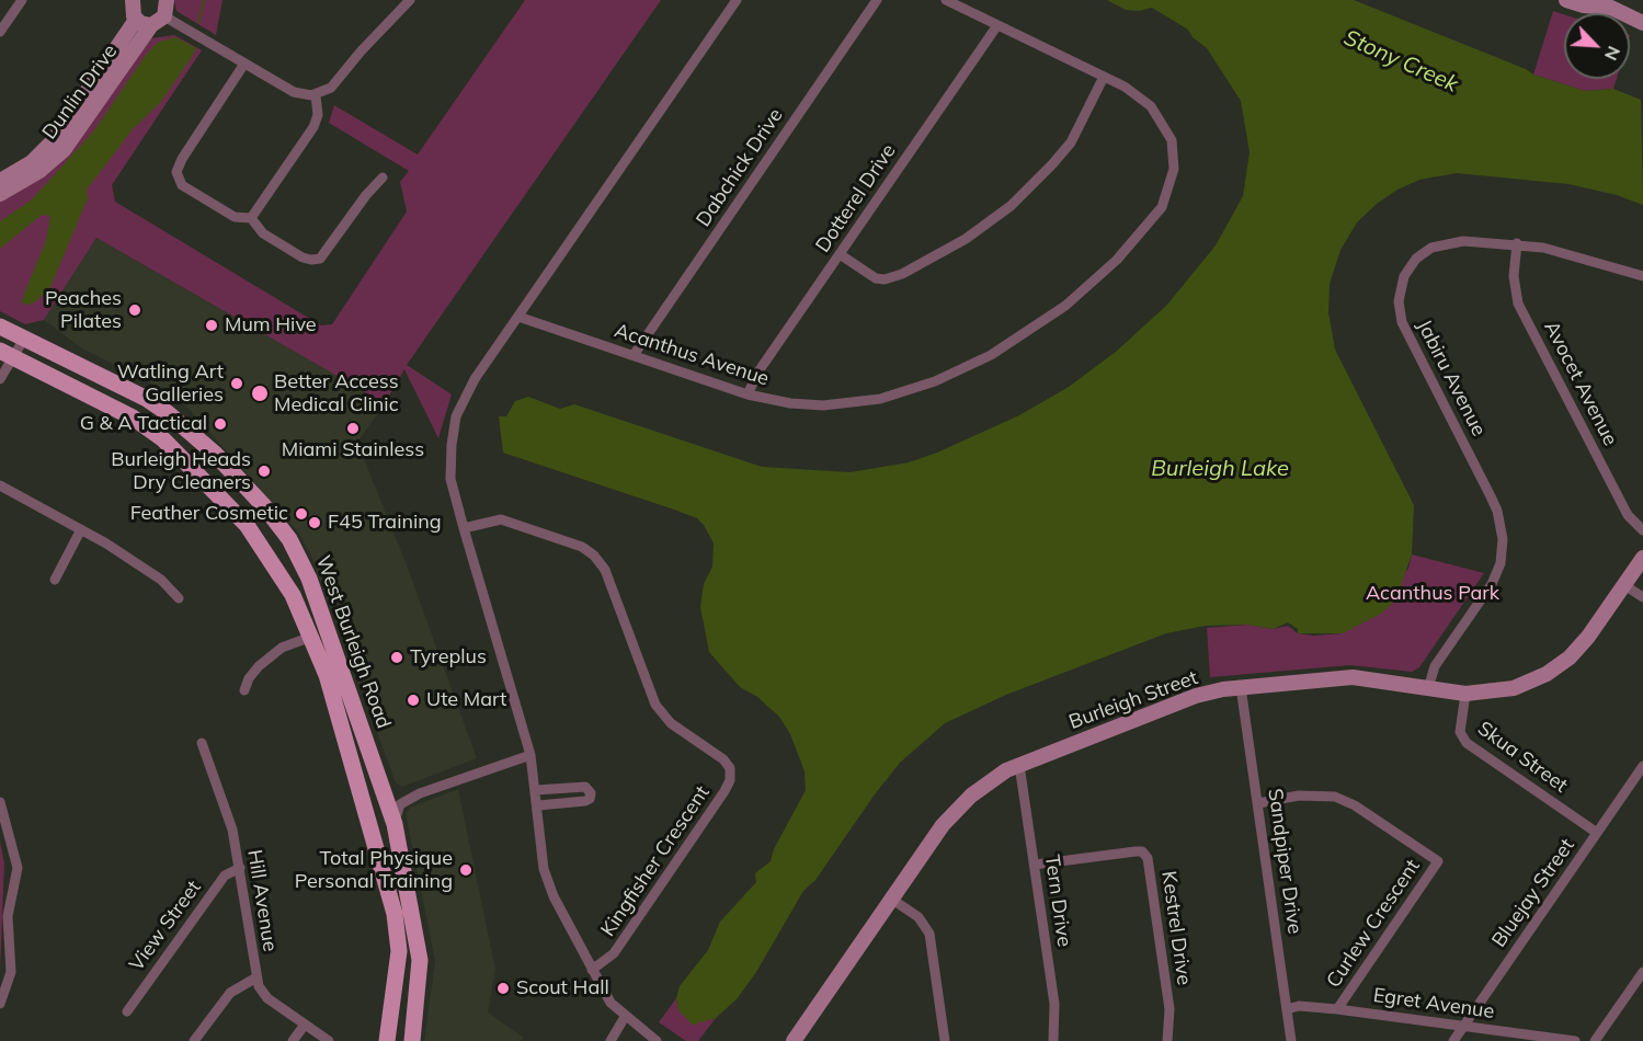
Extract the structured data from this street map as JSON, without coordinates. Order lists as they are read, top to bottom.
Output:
{
  "streets": {
    "main road": ["West Burleigh Road"],
    "street": [
      "Dunlin Drive",
      "Dabchick Drive",
      "Dotterel Drive",
      "Acanthus Avenue",
      "Jabiru Avenue",
      "Avocet Avenue",
      "Burleigh Street",
      "Skua Street",
      "Kingfisher Crescent",
      "Sandpiper Drive",
      "Bluejay Street",
      "Hill Avenue",
      "Tern Drive",
      "Curlew Crescent",
      "View Street",
      "Kestrel Drive",
      "Egret Avenue"
    ]
  },
  "crossings": [
    ["Dabchick Drive", "Acanthus Avenue"],
    ["Dotterel Drive", "Acanthus Avenue"],
    ["Jabiru Avenue", "Avocet Avenue"],
    ["Jabiru Avenue", "Burleigh Street"],
    ["Burleigh Street", "Skua Street"],
    ["Burleigh Street", "Sandpiper Drive"],
    ["Burleigh Street", "Tern Drive"],
    ["Skua Street", "Bluejay Street"],
    ["Sandpiper Drive", "Curlew Crescent"],
    ["Sandpiper Drive", "Egret Avenue"],
    ["Bluejay Street", "Egret Avenue"],
    ["Hill Avenue", "View Street"],
    ["Tern Drive", "Kestrel Drive"],
    ["Curlew Crescent", "Egret Avenue"]
  ],
  "water": ["Stony Creek", "Burleigh Lake"],
  "parks": ["Acanthus Park"],
  "places": [
    "Peaches Pilates",
    "Mum Hive",
    "Watling Art Galleries",
    "Better Access Medical Clinic",
    "G & A Tactical",
    "Miami Stainless",
    "Burleigh Heads Dry Cleaners",
    "Feather Cosmetic",
    "F45 Training",
    "Tyreplus",
    "Ute Mart",
    "Total Physique Personal Training",
    "Scout Hall"
  ],
  "north": "bottom right"
}
